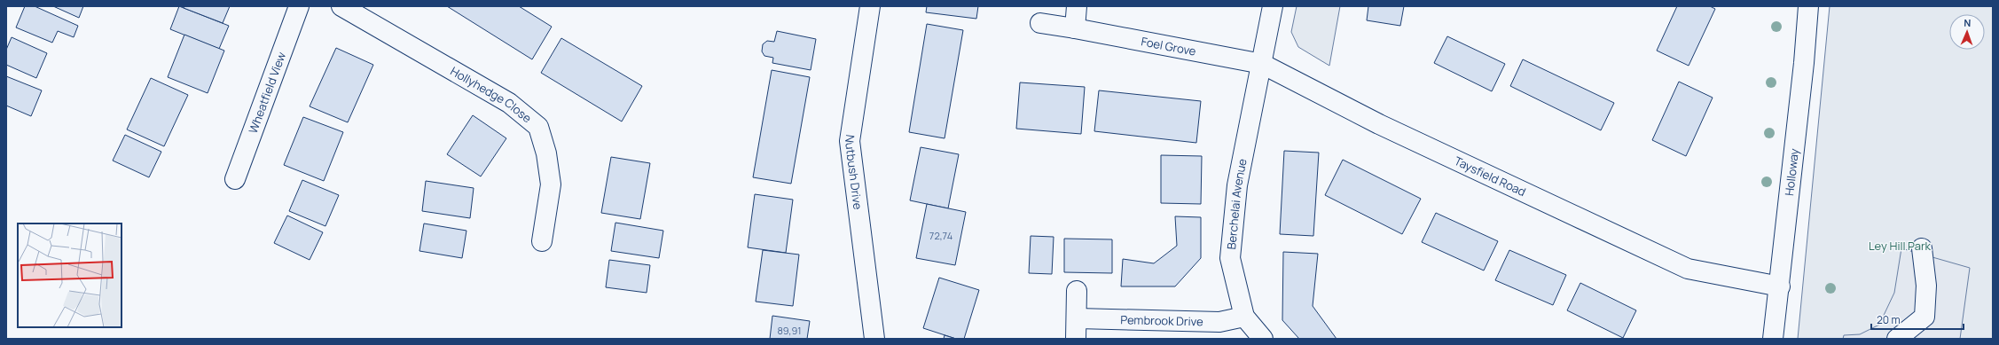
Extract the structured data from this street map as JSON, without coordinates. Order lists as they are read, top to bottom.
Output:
{
  "streets": {
    "street": [
      "Foel Grove",
      "Wheatfield View",
      "Hollyhedge Close",
      "Nutbush Drive",
      "Holloway",
      "Taysfield Road",
      "Berchelai Avenue",
      "Pembrook Drive"
    ]
  },
  "crossings": [
    ["Foel Grove", "Taysfield Road"],
    ["Foel Grove", "Berchelai Avenue"],
    ["Holloway", "Taysfield Road"],
    ["Taysfield Road", "Berchelai Avenue"],
    ["Berchelai Avenue", "Pembrook Drive"]
  ],
  "parks": ["Ley Hill Park"],
  "house_numbers": ["72,74", "89,91"],
  "scale_bar": "20 m",
  "north": "top"
}
